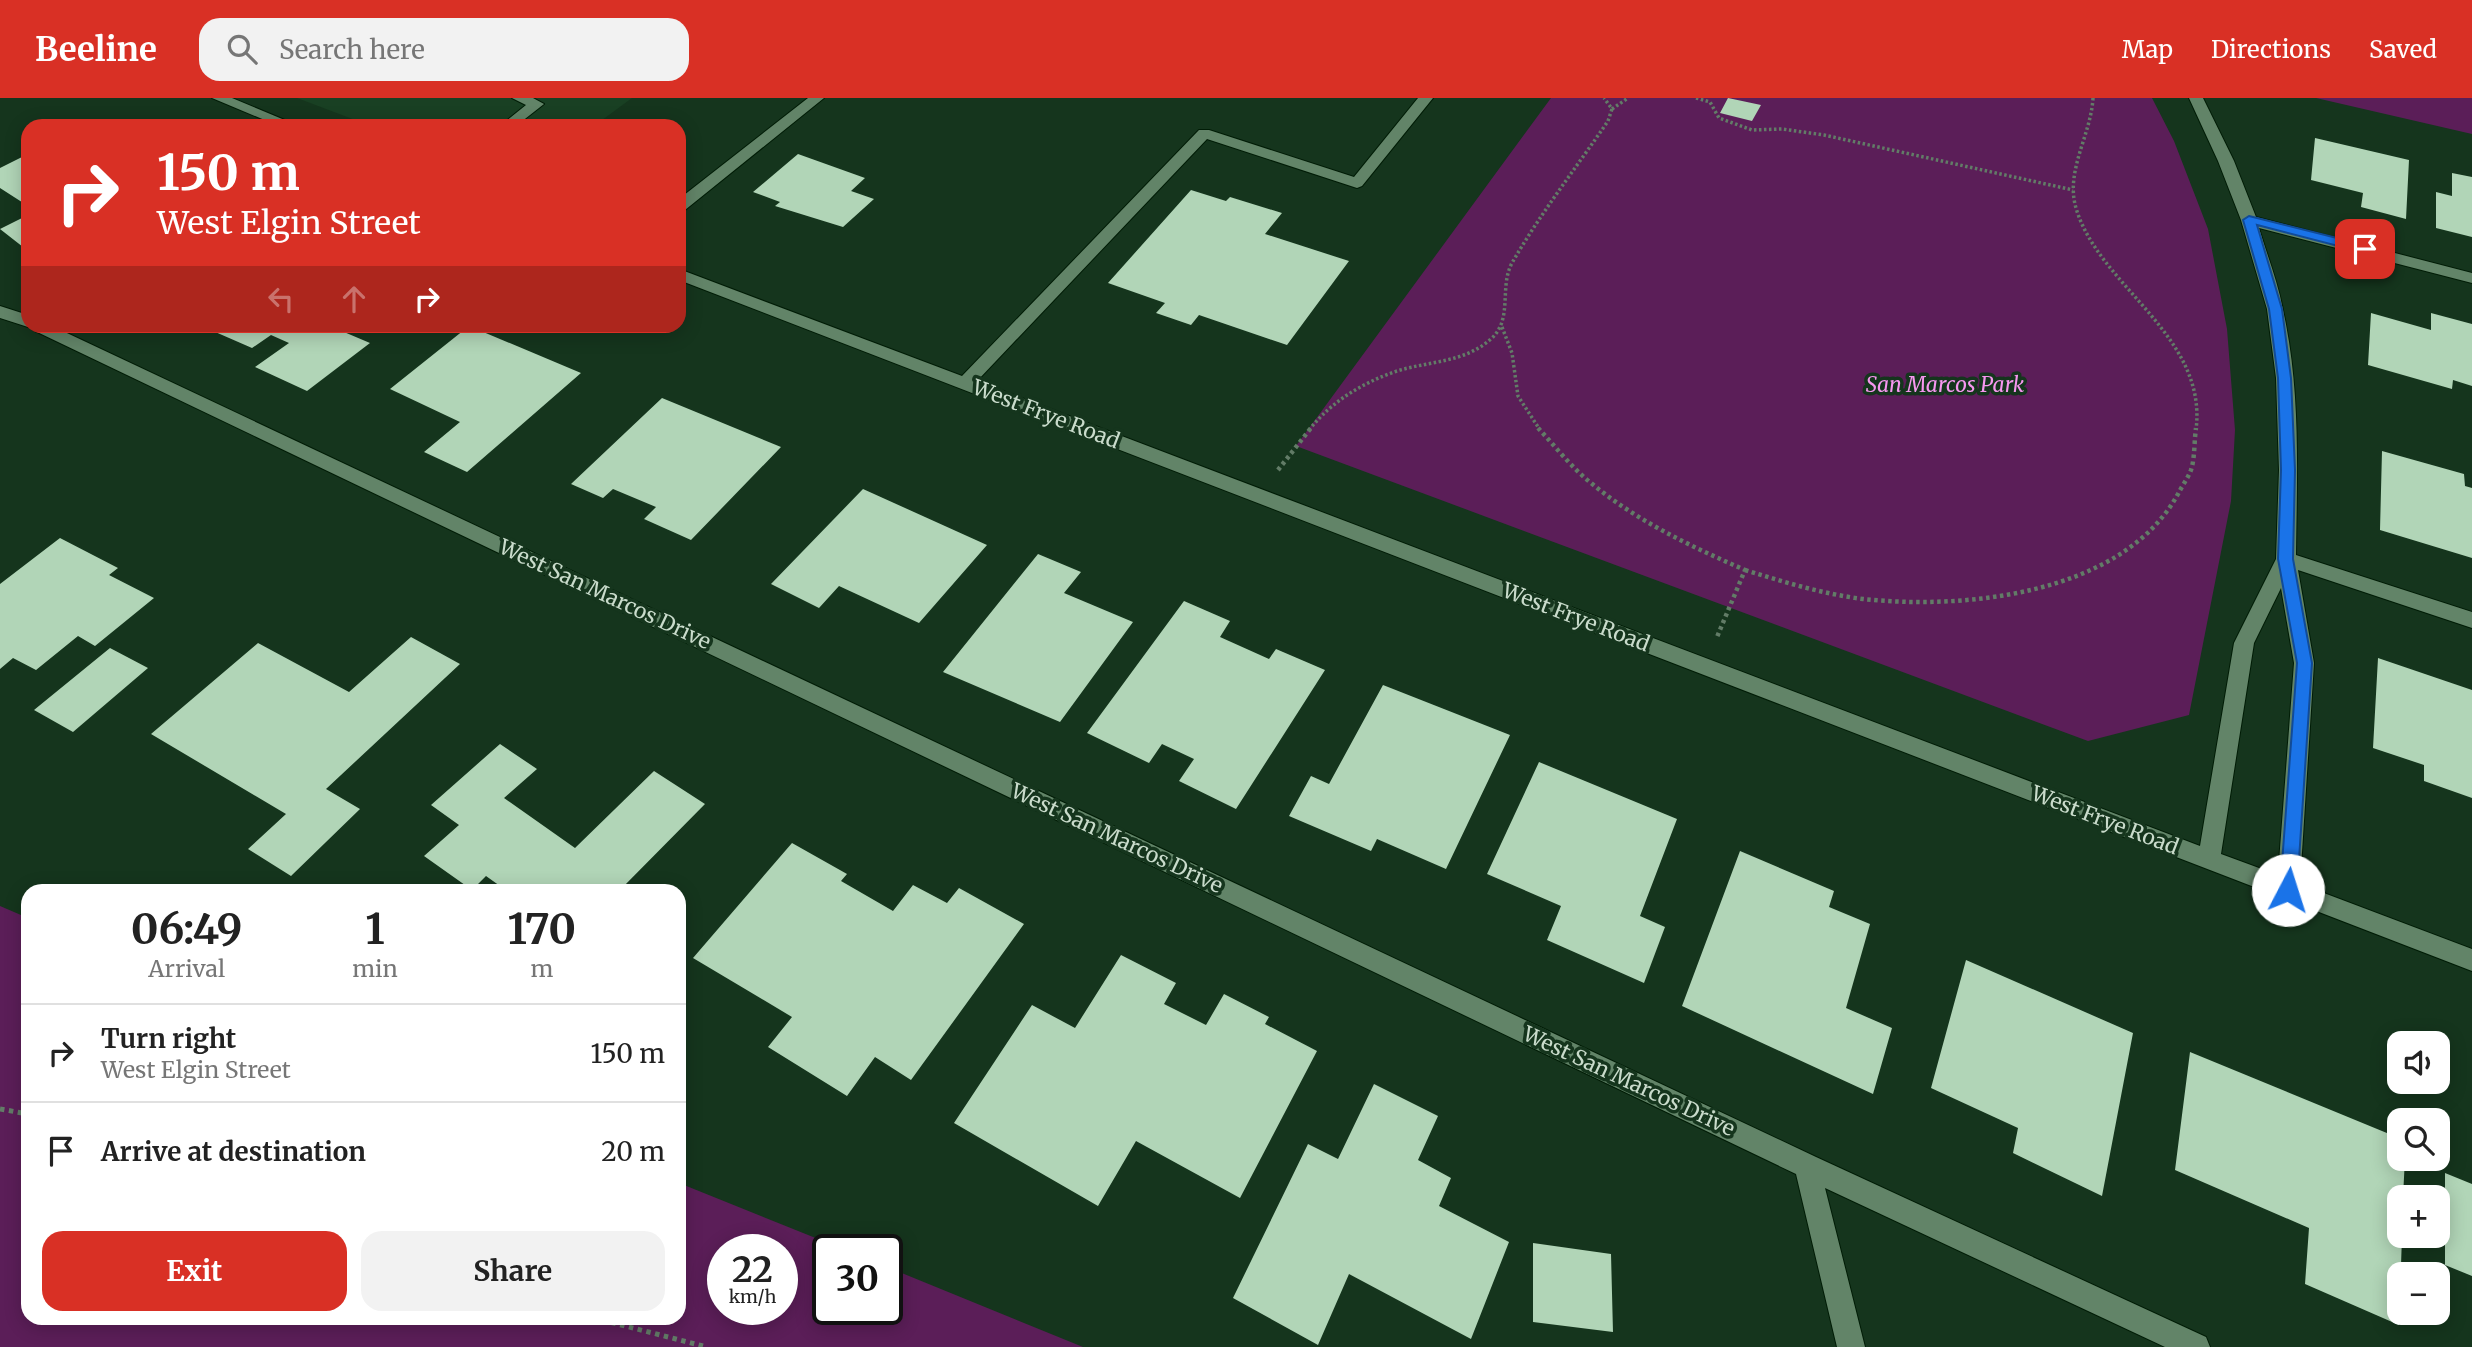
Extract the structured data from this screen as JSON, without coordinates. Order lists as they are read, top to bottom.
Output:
{
  "streets": {
    "street": ["West Frye Road", "West San Marcos Drive"]
  },
  "parks": ["San Marcos Park"],
  "page": {
    "header": "Beeline",
    "search": "Search here",
    "nav": ["Map", "Directions", "Saved"],
    "turn": ["150 m", "West Elgin Street"],
    "eta": [
      "06:49",
      "Arrival",
      "1",
      "min",
      "170",
      "m"
    ],
    "list": [
      {
        "name": "Turn right",
        "note": "West Elgin Street",
        "value": "150 m"
      },
      {
        "name": "Arrive at destination",
        "value": "20 m"
      }
    ],
    "map_buttons": ["+", "−"],
    "buttons": ["Exit", "Share"],
    "speed": "22 km/h",
    "limit": "30"
  }
}
